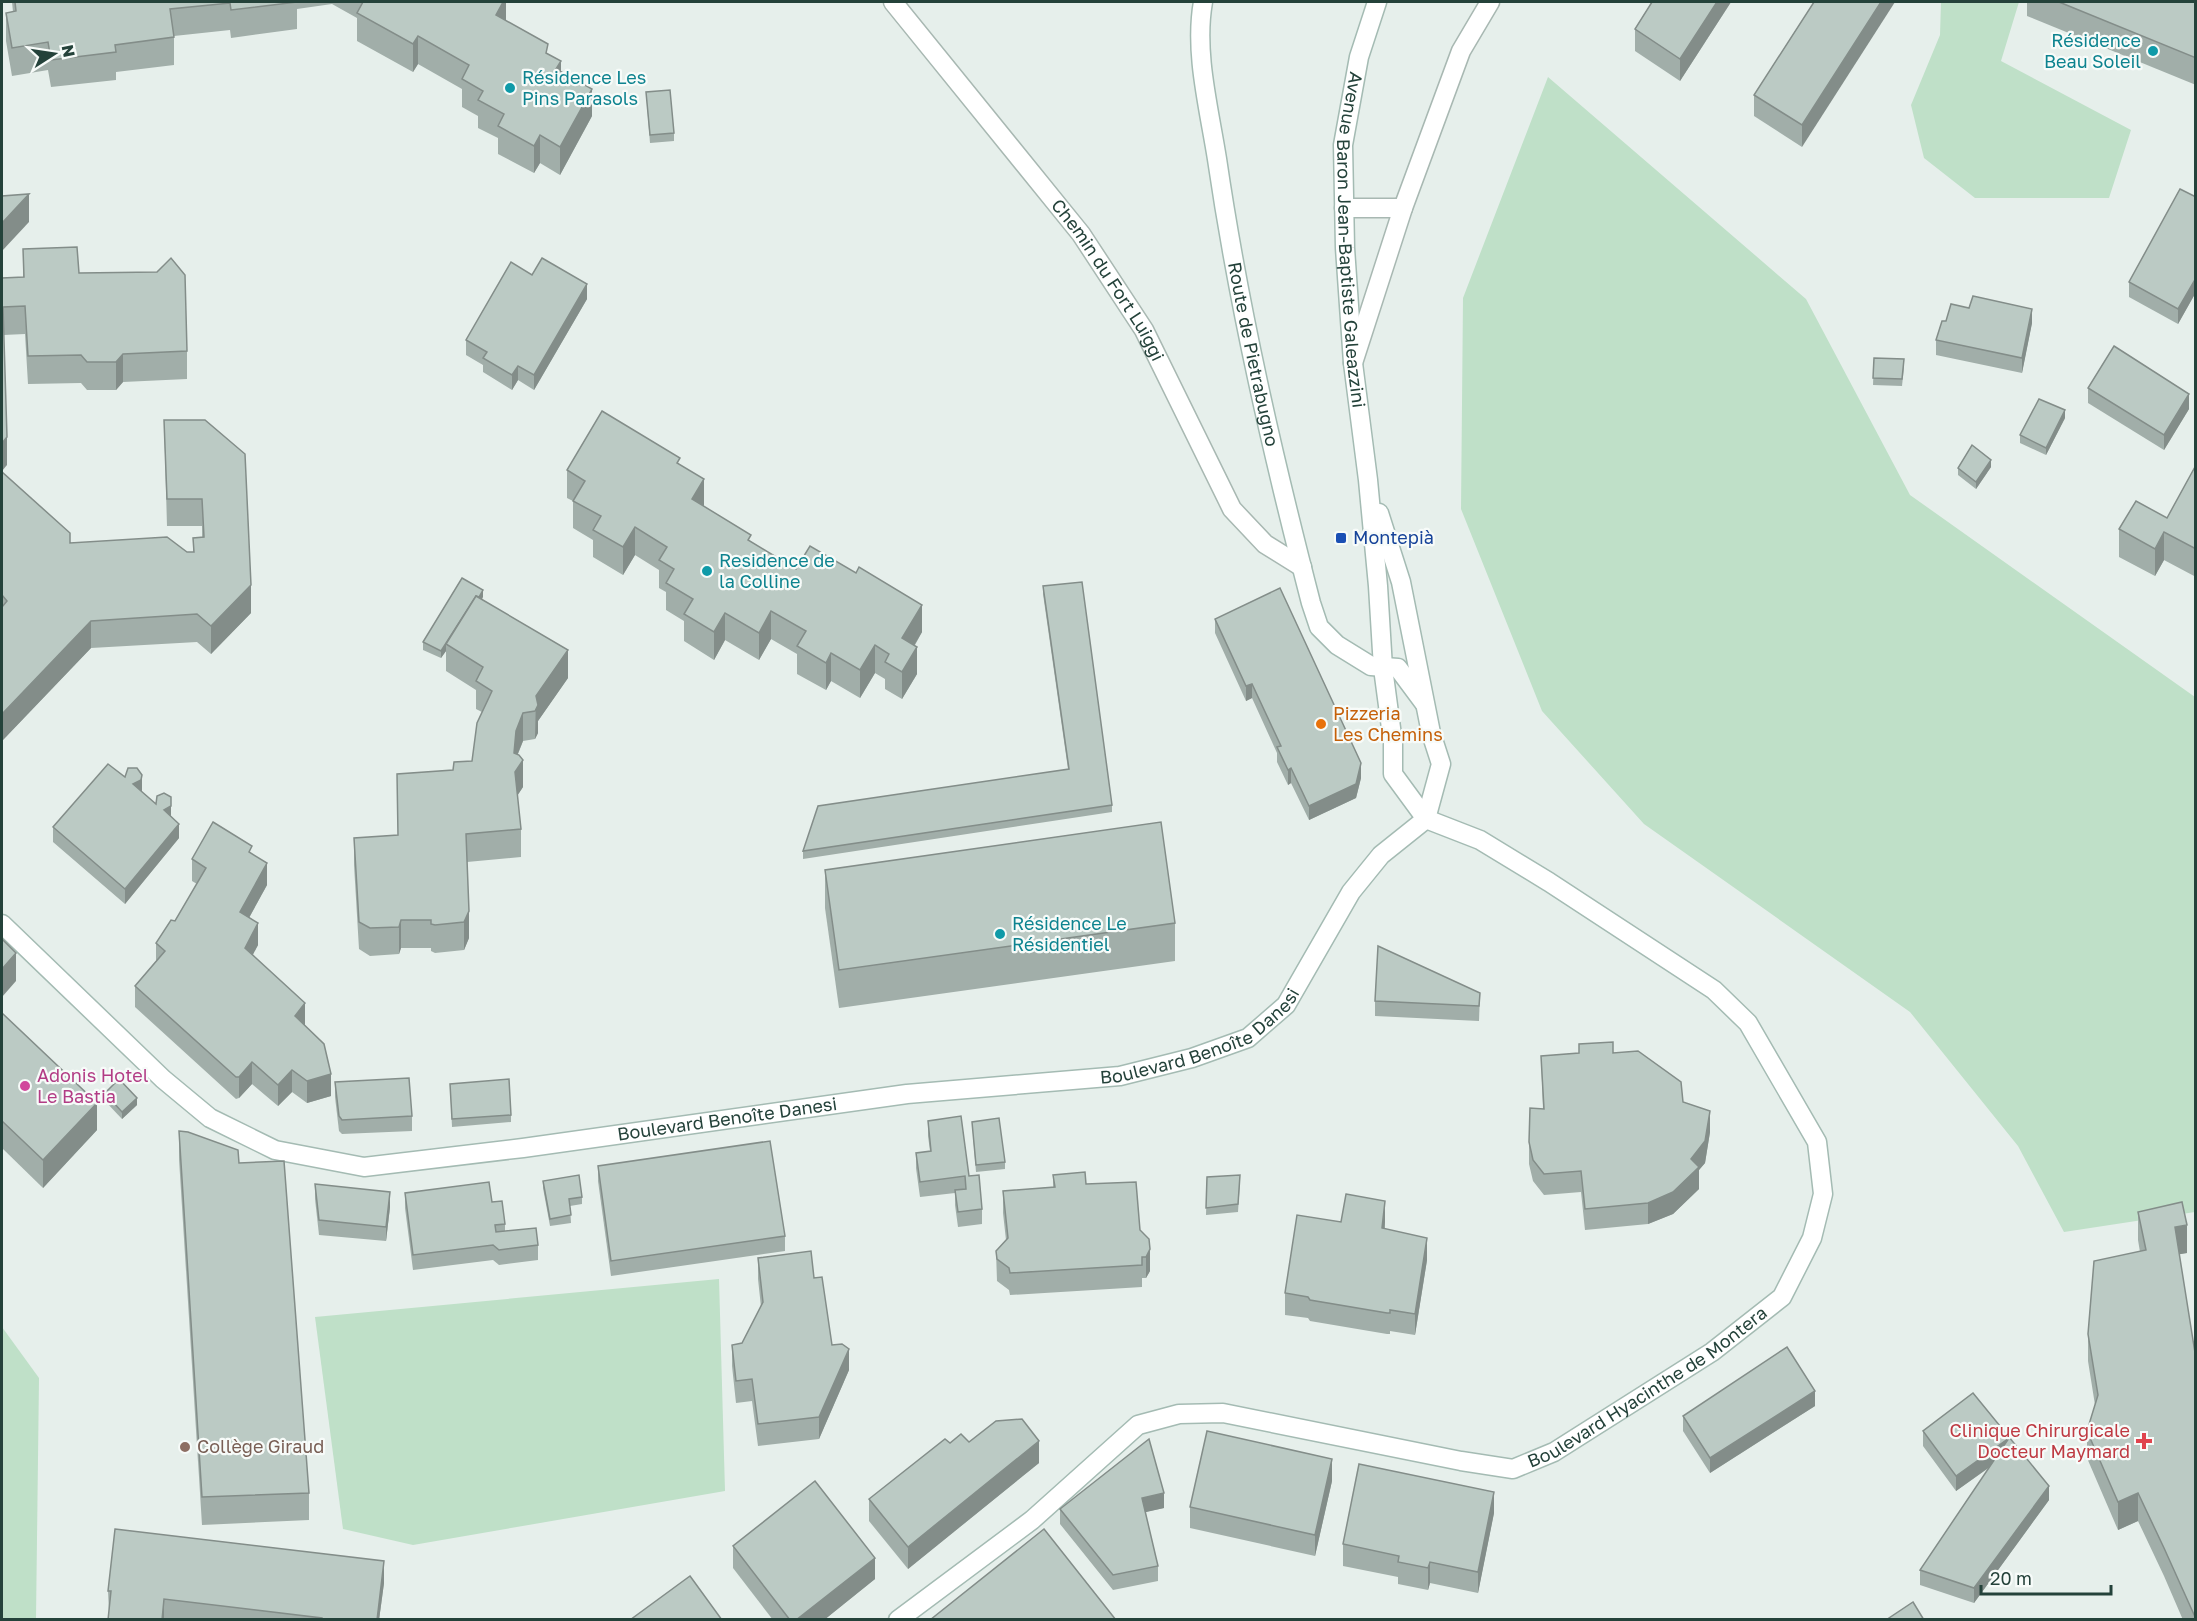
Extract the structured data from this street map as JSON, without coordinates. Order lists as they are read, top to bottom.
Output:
{
  "streets": {
    "main road": [
      "Avenue Baron Jean-Baptiste Galeazzini",
      "Chemin du Fort Luiggi",
      "Route de Pietrabugno",
      "Boulevard Benoîte Danesi",
      "Boulevard Hyacinthe de Montera"
    ]
  },
  "crossings": [
    ["Avenue Baron Jean-Baptiste Galeazzini", "Route de Pietrabugno"],
    ["Avenue Baron Jean-Baptiste Galeazzini", "Boulevard Benoîte Danesi"],
    ["Avenue Baron Jean-Baptiste Galeazzini", "Boulevard Hyacinthe de Montera"],
    ["Chemin du Fort Luiggi", "Route de Pietrabugno"],
    ["Boulevard Benoîte Danesi", "Boulevard Hyacinthe de Montera"]
  ],
  "places": {
    "other": [
      "Résidence Beau Soleil",
      "Résidence Les Pins Parasols",
      "Residence de la Colline",
      "Pizzeria Les Chemins",
      "Résidence Le Résidentiel",
      "Adonis Hotel Le Bastia",
      "Collège Giraud"
    ],
    "transit": ["Montepià"],
    "health": ["Clinique Chirurgicale Docteur Maymard"]
  },
  "scale_bar": "20 m",
  "north": "right"
}
